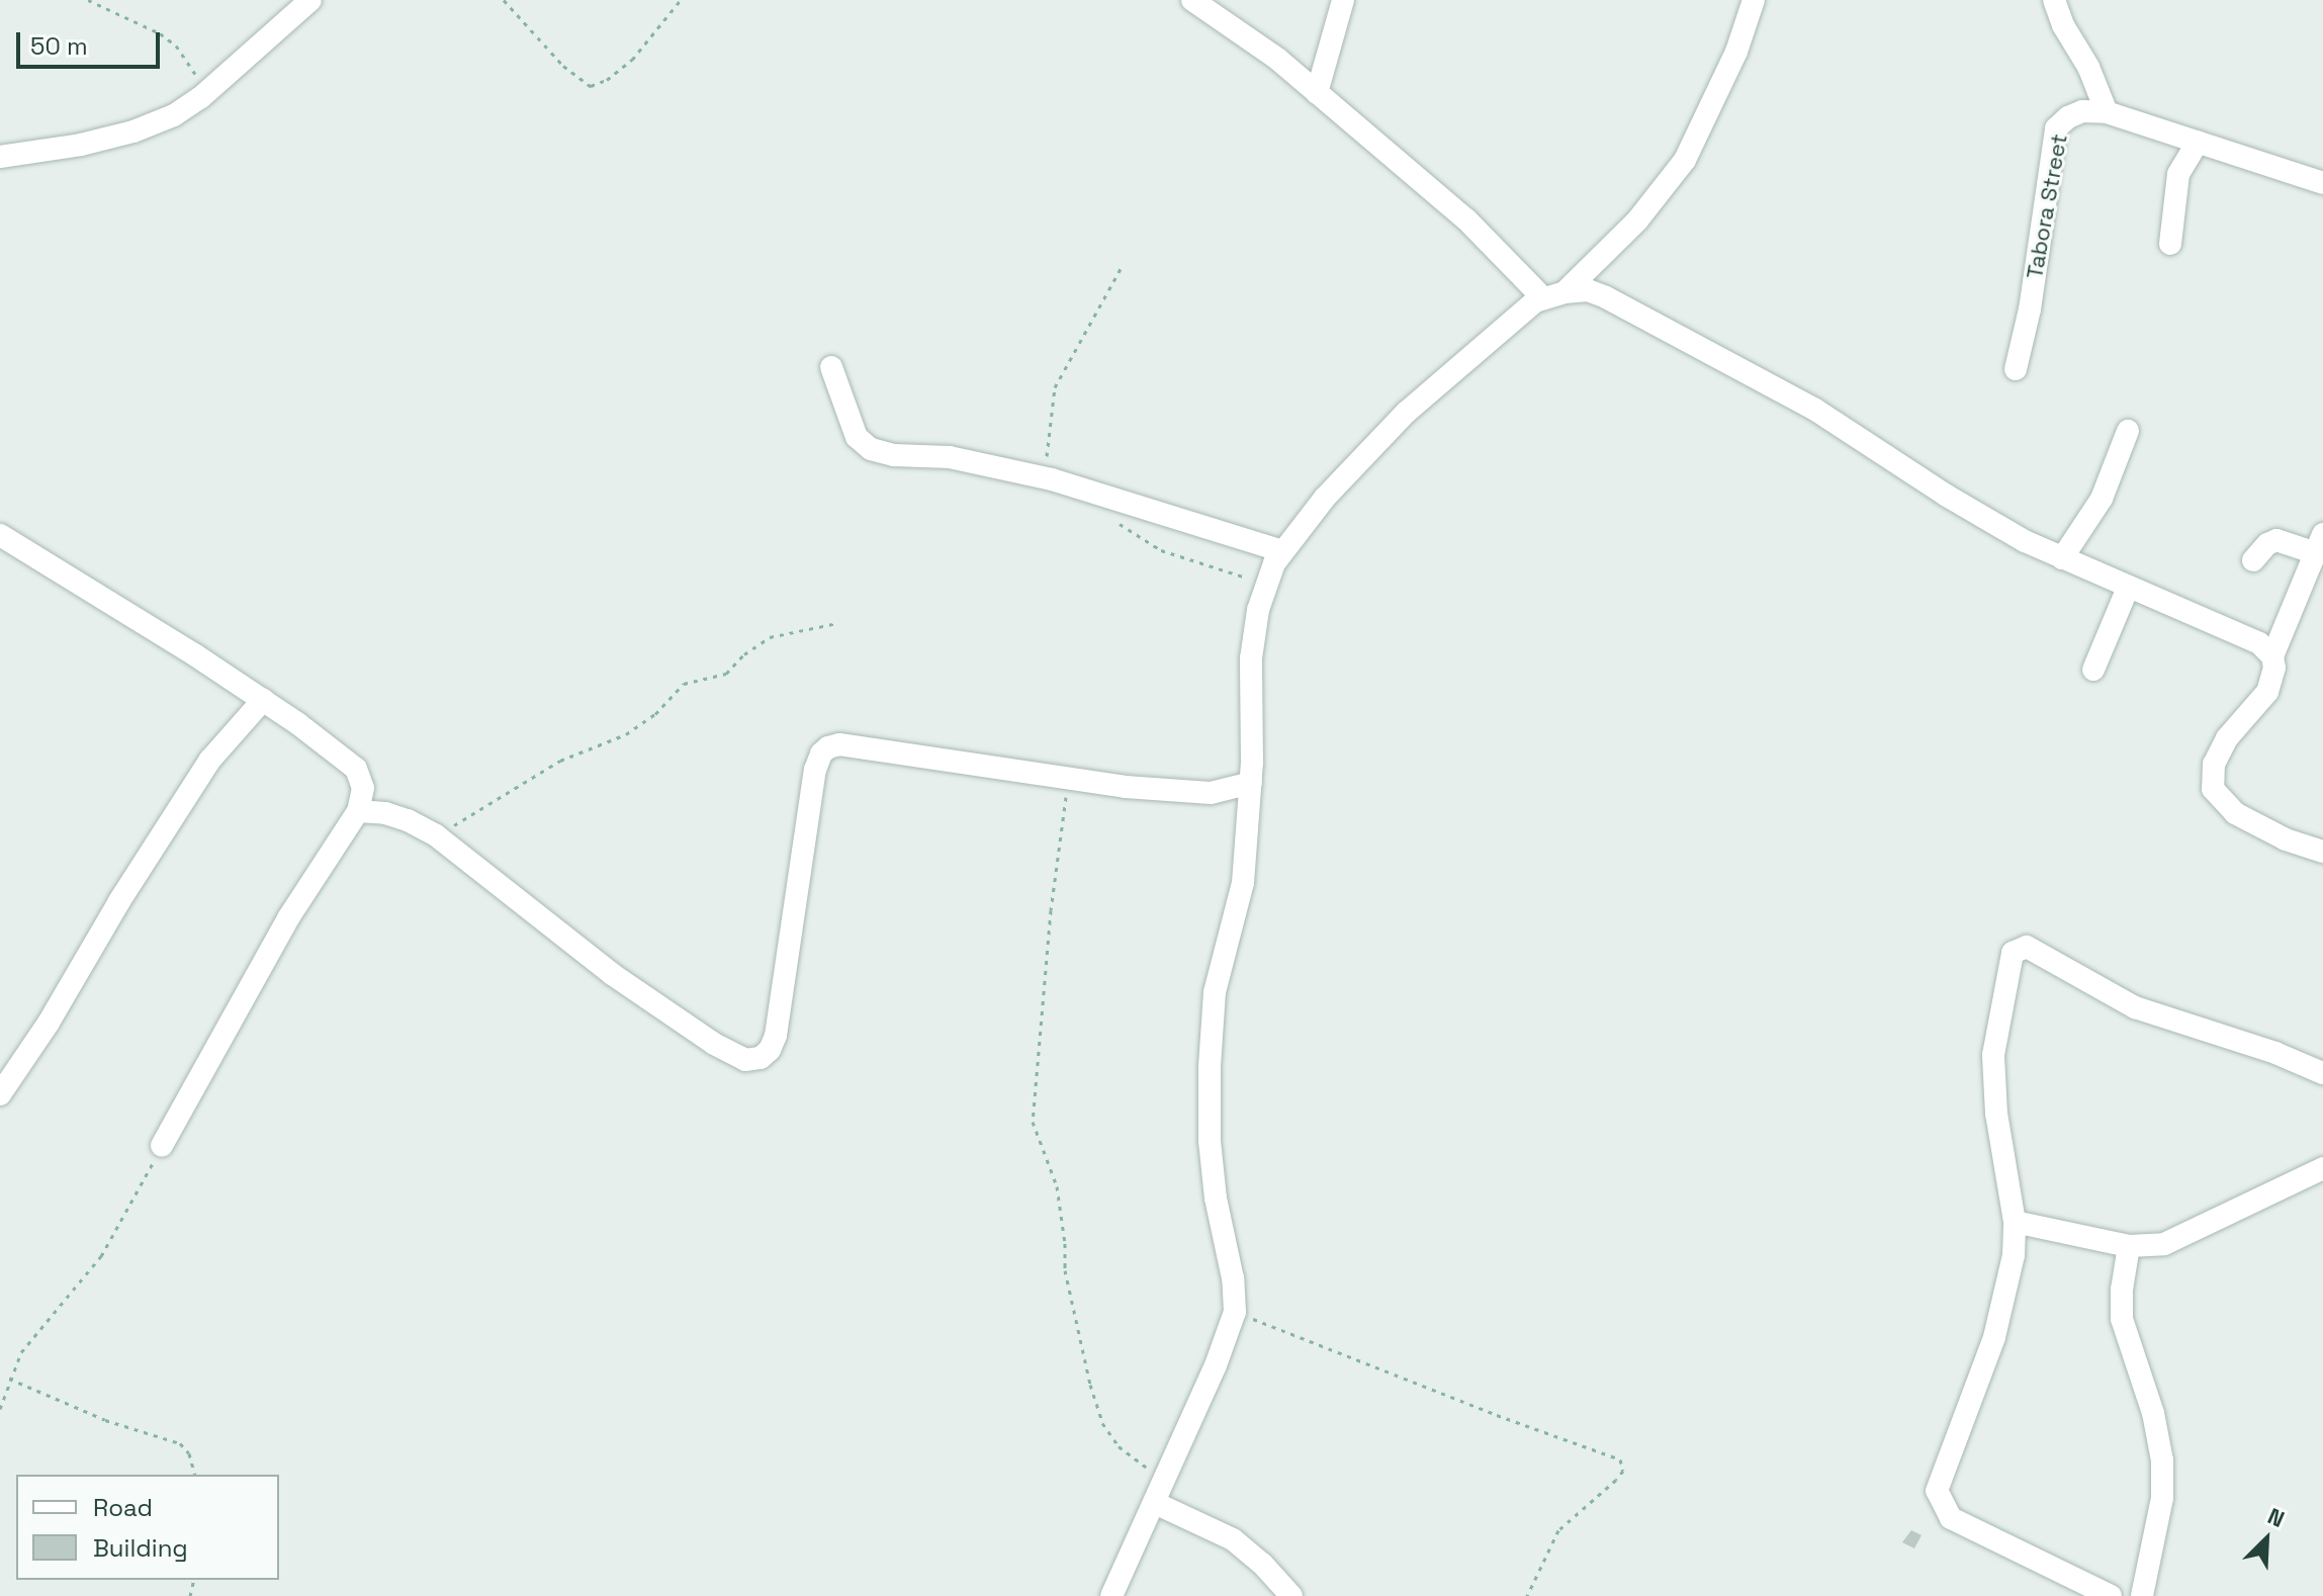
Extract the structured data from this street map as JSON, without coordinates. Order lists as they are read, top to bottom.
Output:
{
  "streets": {
    "street": ["Tabora Street"]
  },
  "legend": ["Road", "Building"],
  "scale_bar": "50 m",
  "north": "top right"
}
